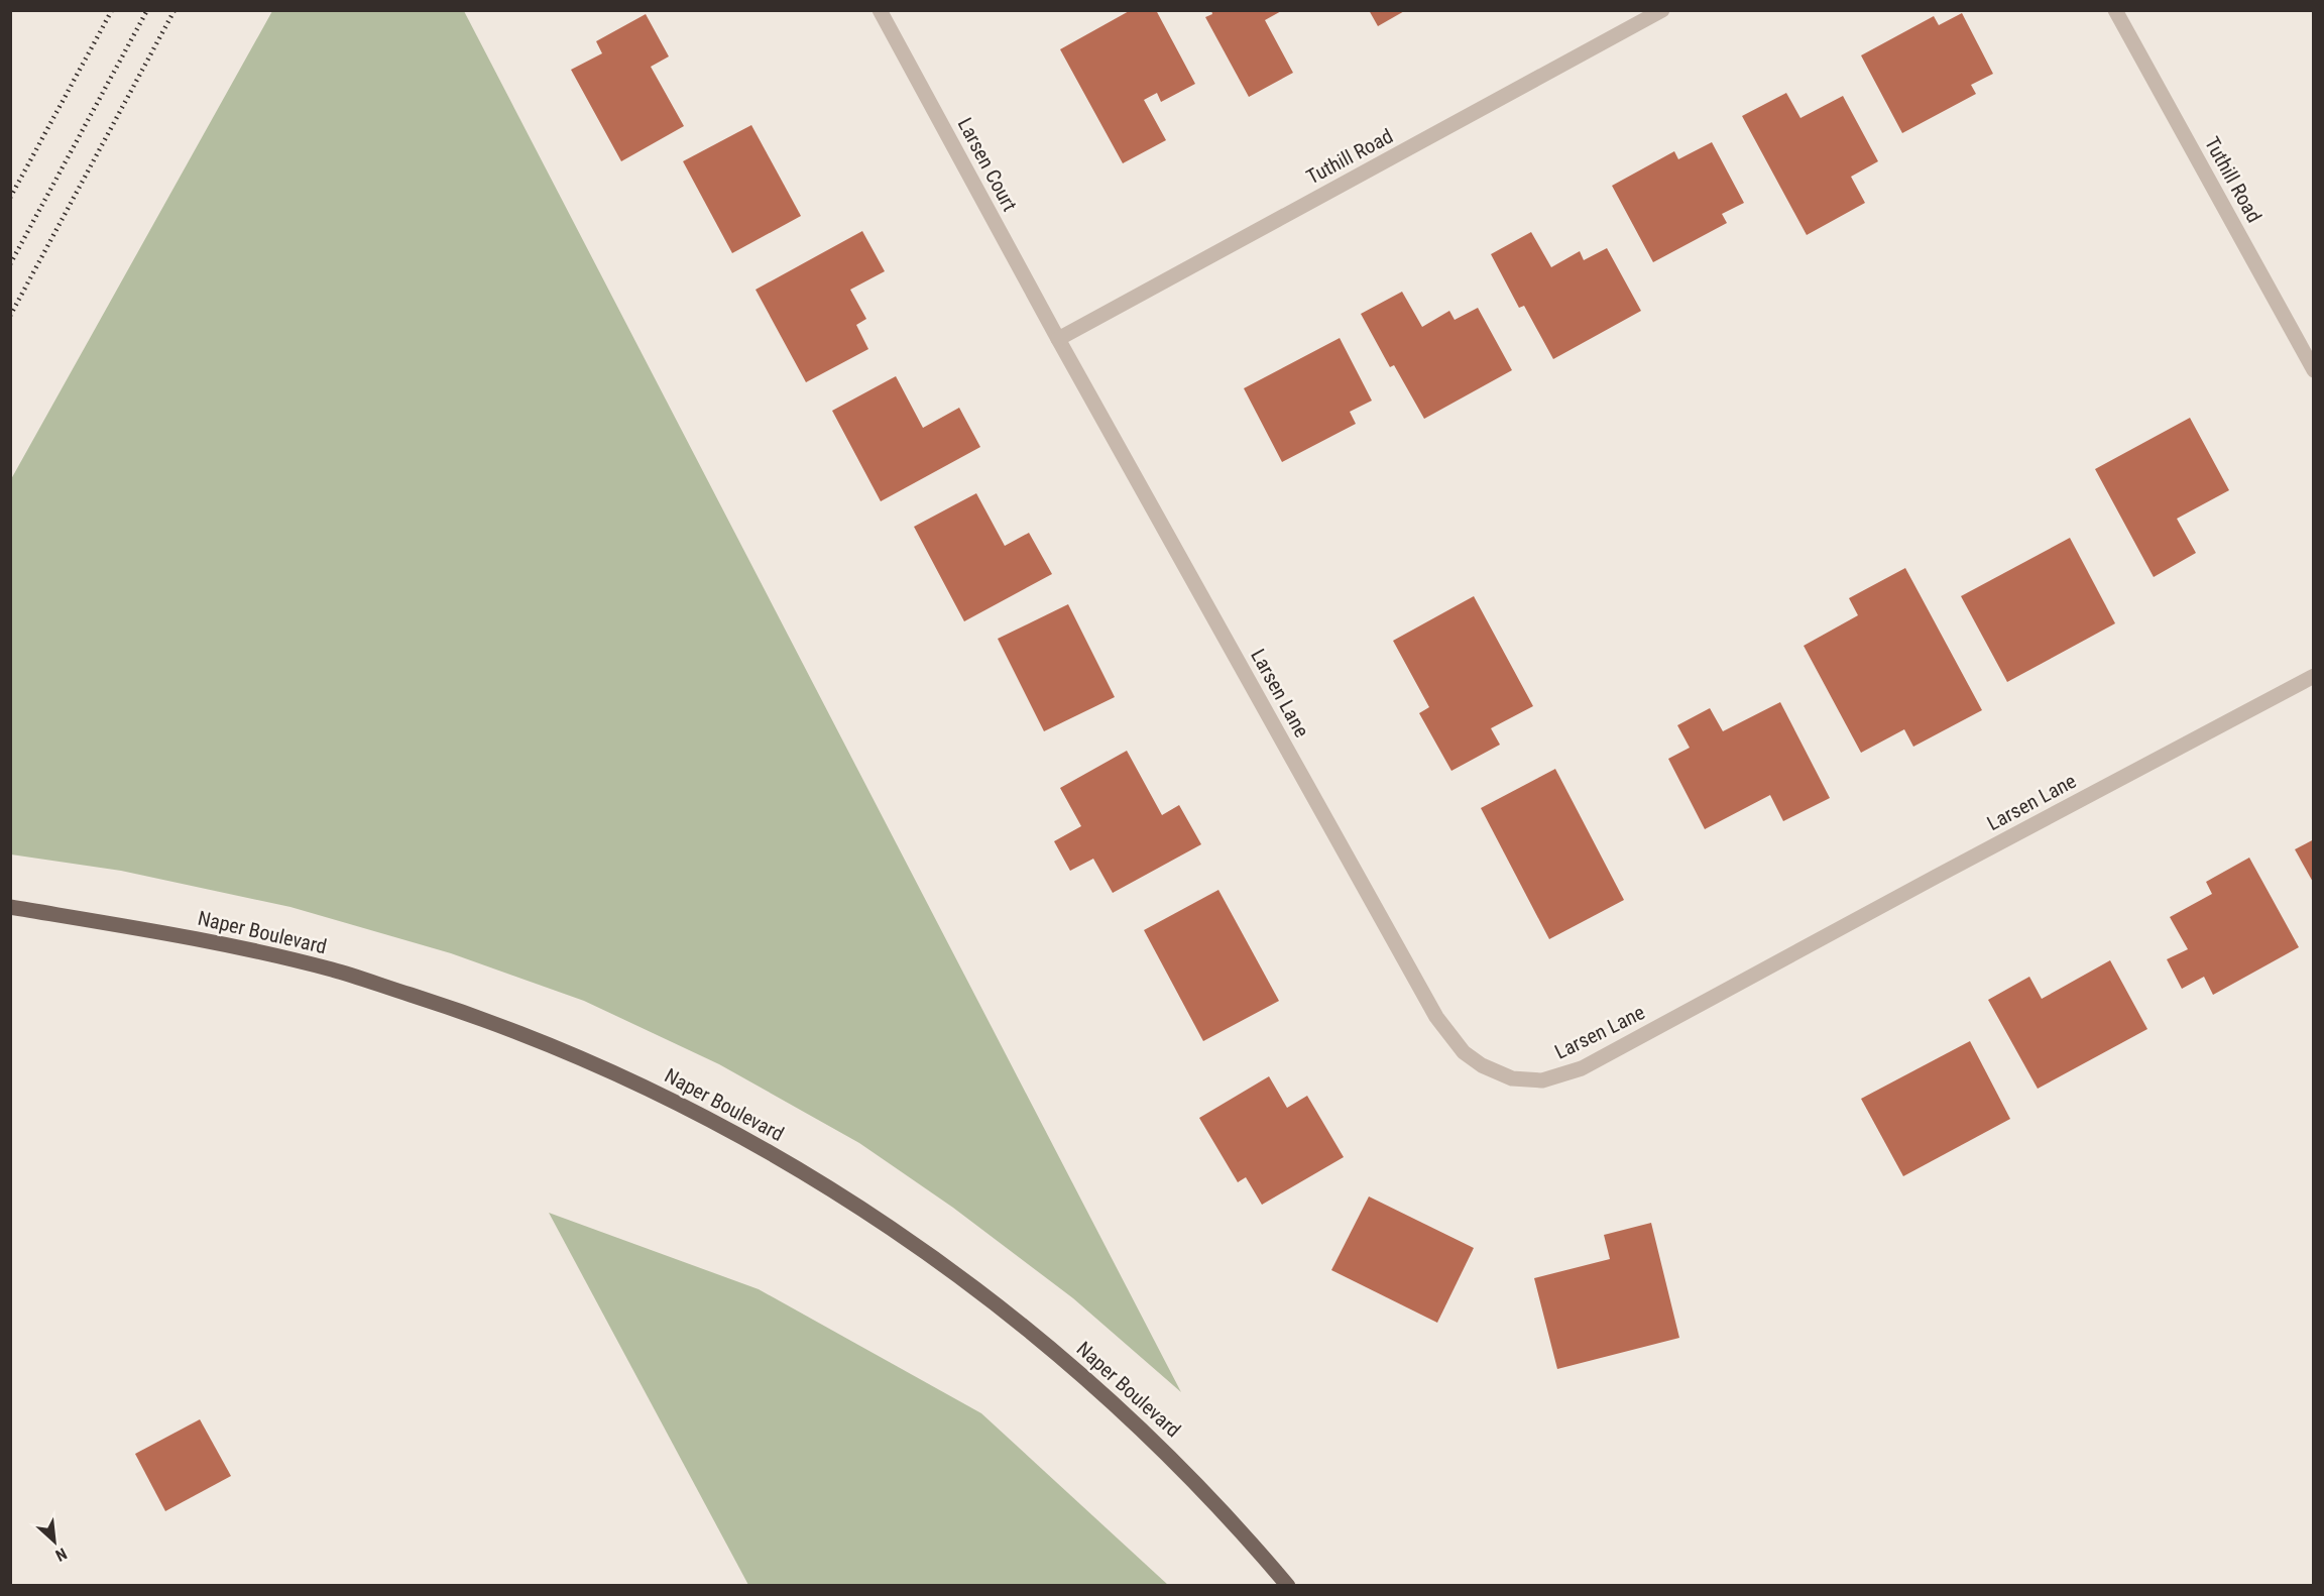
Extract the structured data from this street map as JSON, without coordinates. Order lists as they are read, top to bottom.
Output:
{
  "streets": {
    "main road": ["Naper Boulevard"],
    "street": ["Tuthill Road", "Larsen Court", "Larsen Lane"]
  },
  "crossings": [
    ["Tuthill Road", "Larsen Court"],
    ["Tuthill Road", "Larsen Lane"],
    ["Larsen Court", "Larsen Lane"]
  ],
  "north": "bottom right"
}
